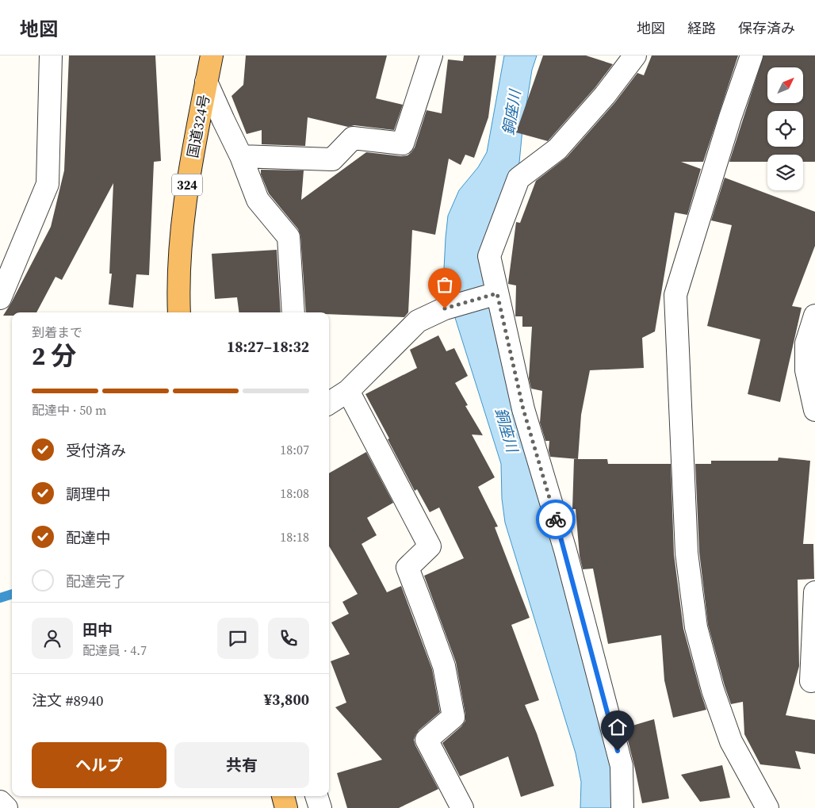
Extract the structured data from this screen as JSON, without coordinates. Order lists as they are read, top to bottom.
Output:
{
  "streets": {
    "highway": ["国道324号", "324"]
  },
  "water": ["銅座川"],
  "north": "top right",
  "page": {
    "header": "地図",
    "nav": ["地図", "経路", "保存済み"],
    "heading": ["2 分", "到着まで", "18:27–18:32"],
    "panel": [
      "田中",
      "配達員 · 4.7",
      "注文 #8940",
      "¥3,800"
    ],
    "bar": "配達中 · 50 m",
    "list": [
      ["受付済み", "18:07"],
      ["調理中", "18:08"],
      ["配達中", "18:18"],
      "配達完了"
    ],
    "buttons": ["ヘルプ", "共有"]
  }
}
